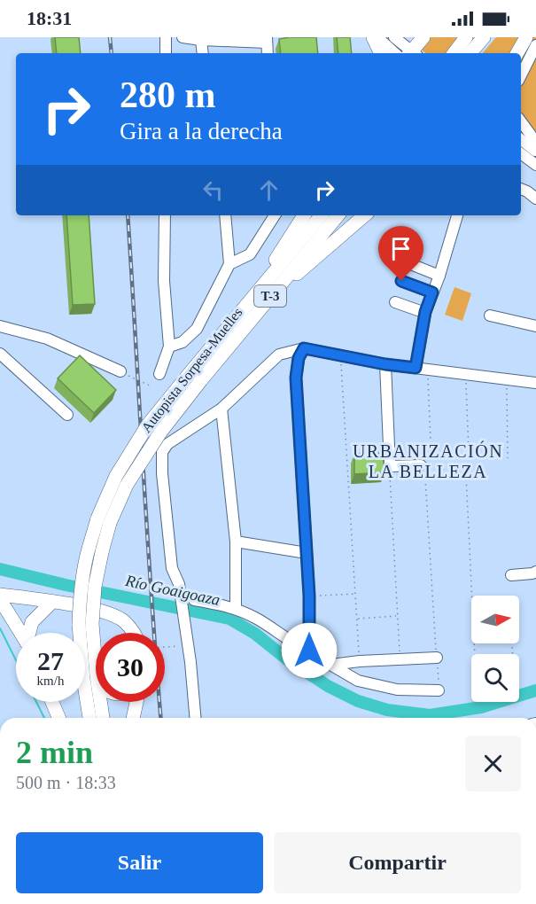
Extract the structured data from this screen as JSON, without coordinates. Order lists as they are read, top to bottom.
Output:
{
  "streets": {
    "main road": ["T-3", "Autopista Sorpesa-Muelles"]
  },
  "districts": ["URBANIZACIÓN LA BELLEZA"],
  "water": ["Río Goaigoaza"],
  "north": "right",
  "page": {
    "status": "18:31",
    "turn": ["280 m", "Gira a la derecha"],
    "speed": "27 km/h",
    "limit": "30",
    "heading": ["2 min", "500 m · 18:33"],
    "buttons": ["Salir", "Compartir"]
  }
}
